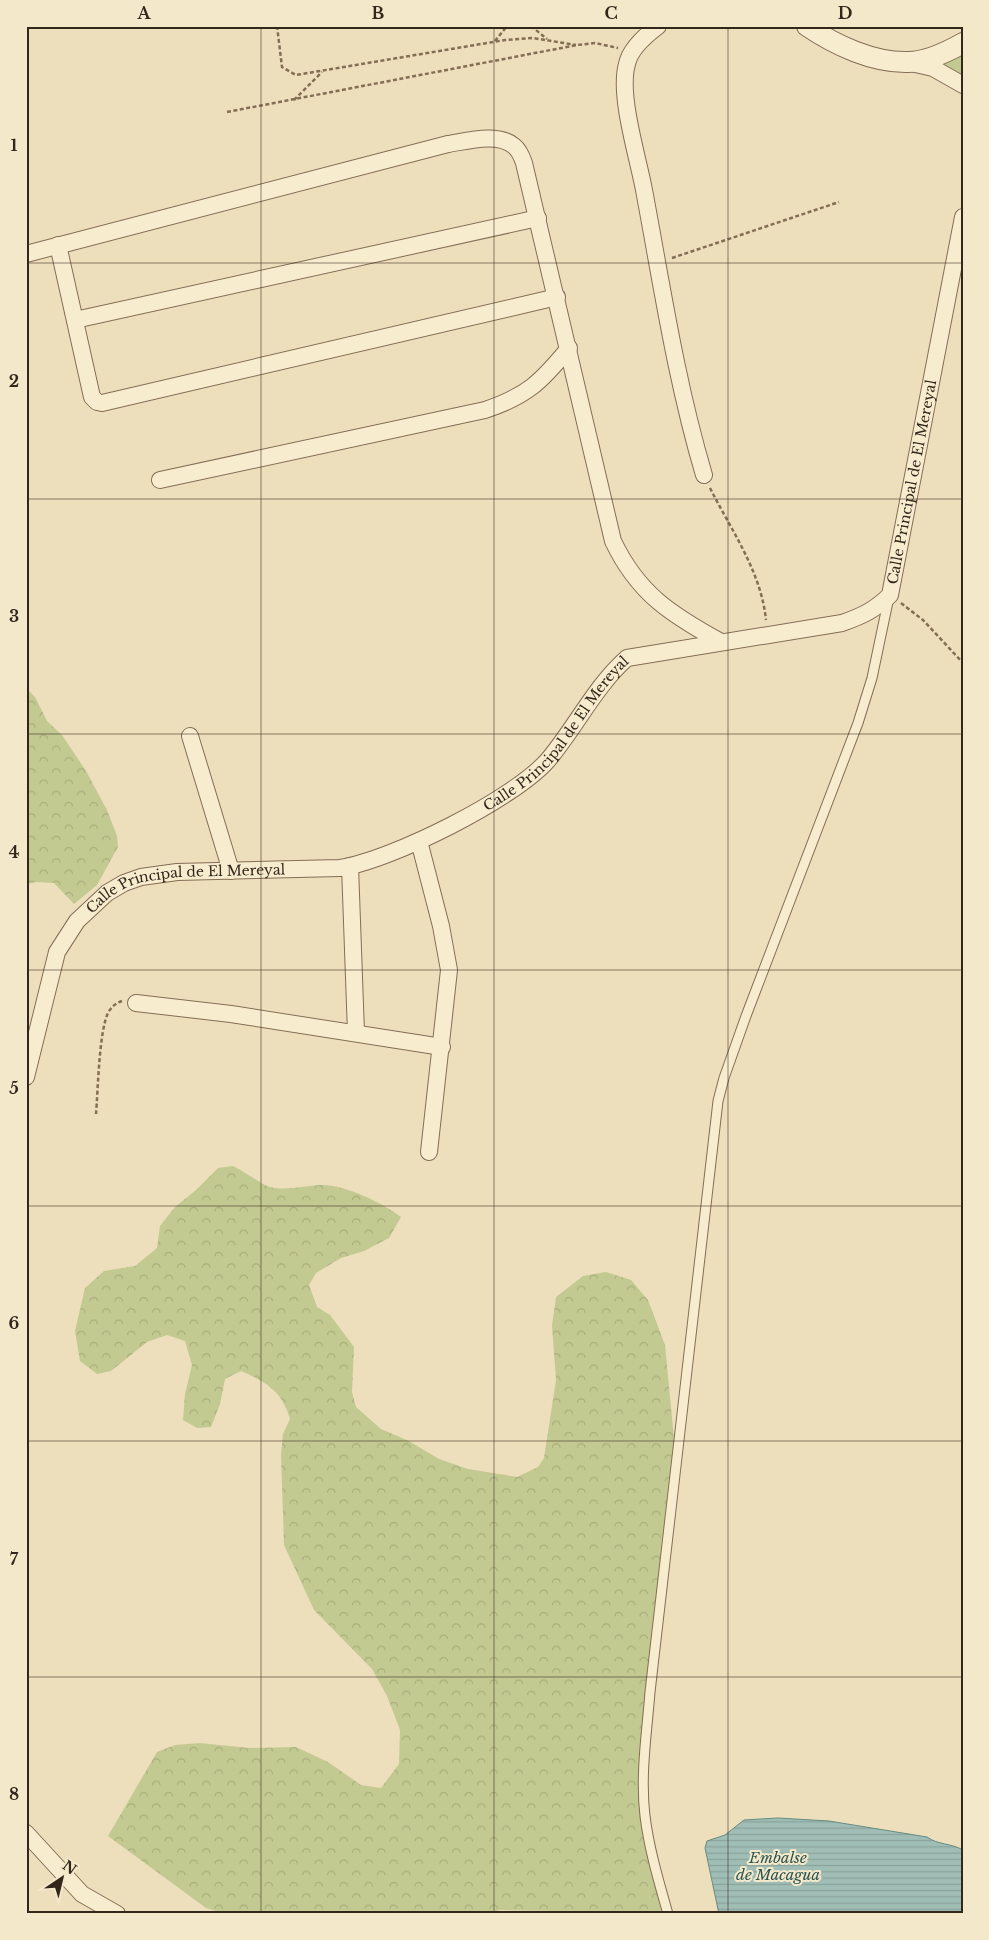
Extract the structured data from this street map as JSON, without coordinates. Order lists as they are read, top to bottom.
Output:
{
  "streets": {
    "street": ["Calle Principal de El Mereyal"]
  },
  "water": ["Embalse de Macagua"],
  "north": "top right",
  "grid": {
    "columns": [
      "A",
      "B",
      "C",
      "D"
    ],
    "rows": [
      "1",
      "2",
      "3",
      "4",
      "5",
      "6",
      "7",
      "8"
    ]
  }
}
